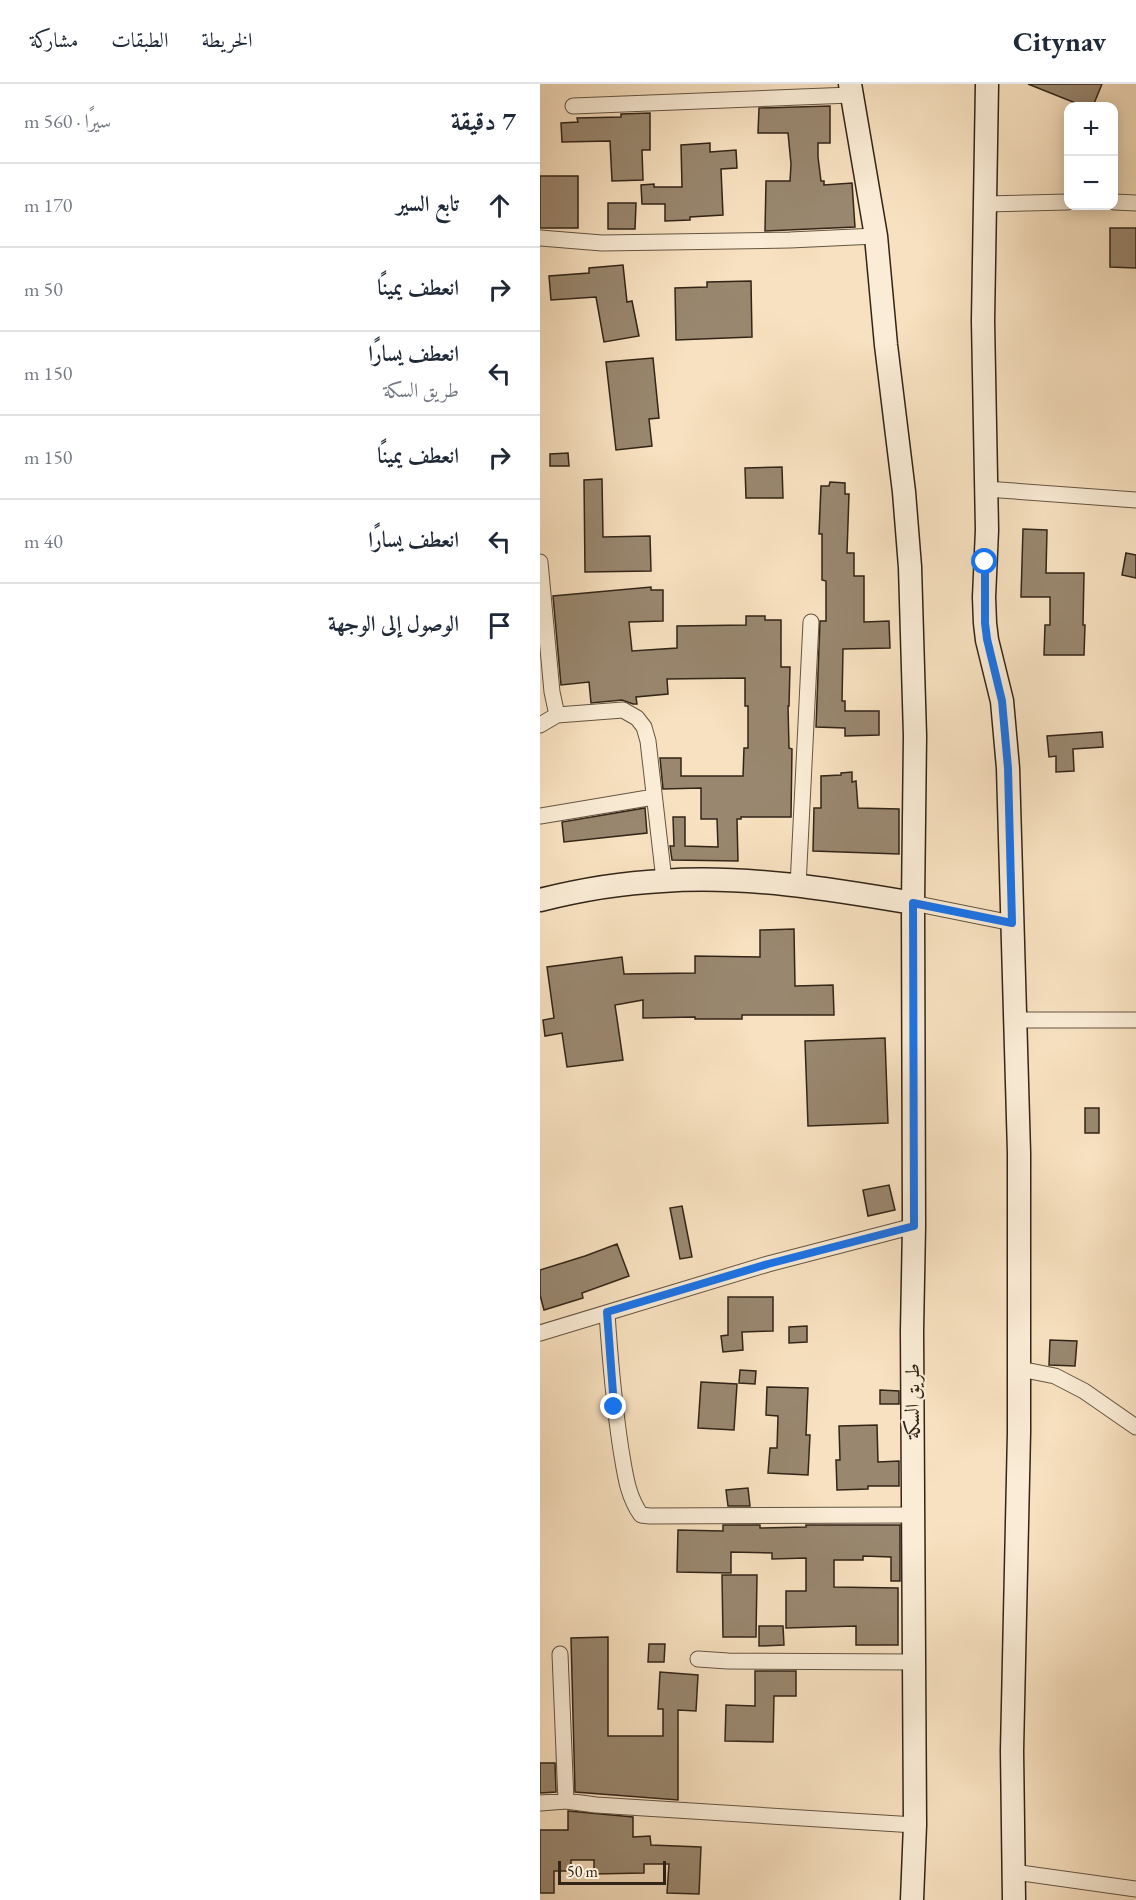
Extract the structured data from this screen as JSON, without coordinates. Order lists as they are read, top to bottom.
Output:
{
  "streets": {
    "main road": ["طريق السكة"]
  },
  "scale_bar": "50 m",
  "page": {
    "header": "Citynav",
    "nav": ["الخريطة", "الطبقات", "مشاركة"],
    "heading": ["7 دقيقة", "سيرًا · 560 m"],
    "map_buttons": ["+", "−"],
    "list": [
      ["تابع السير", "170 m"],
      ["انعطف يمينًا", "50 m"],
      ["انعطف يسارًا", "طريق السكة", "150 m"],
      ["انعطف يمينًا", "150 m"],
      ["انعطف يسارًا", "40 m"],
      "الوصول إلى الوجهة"
    ],
    "scale": "50 m"
  }
}
